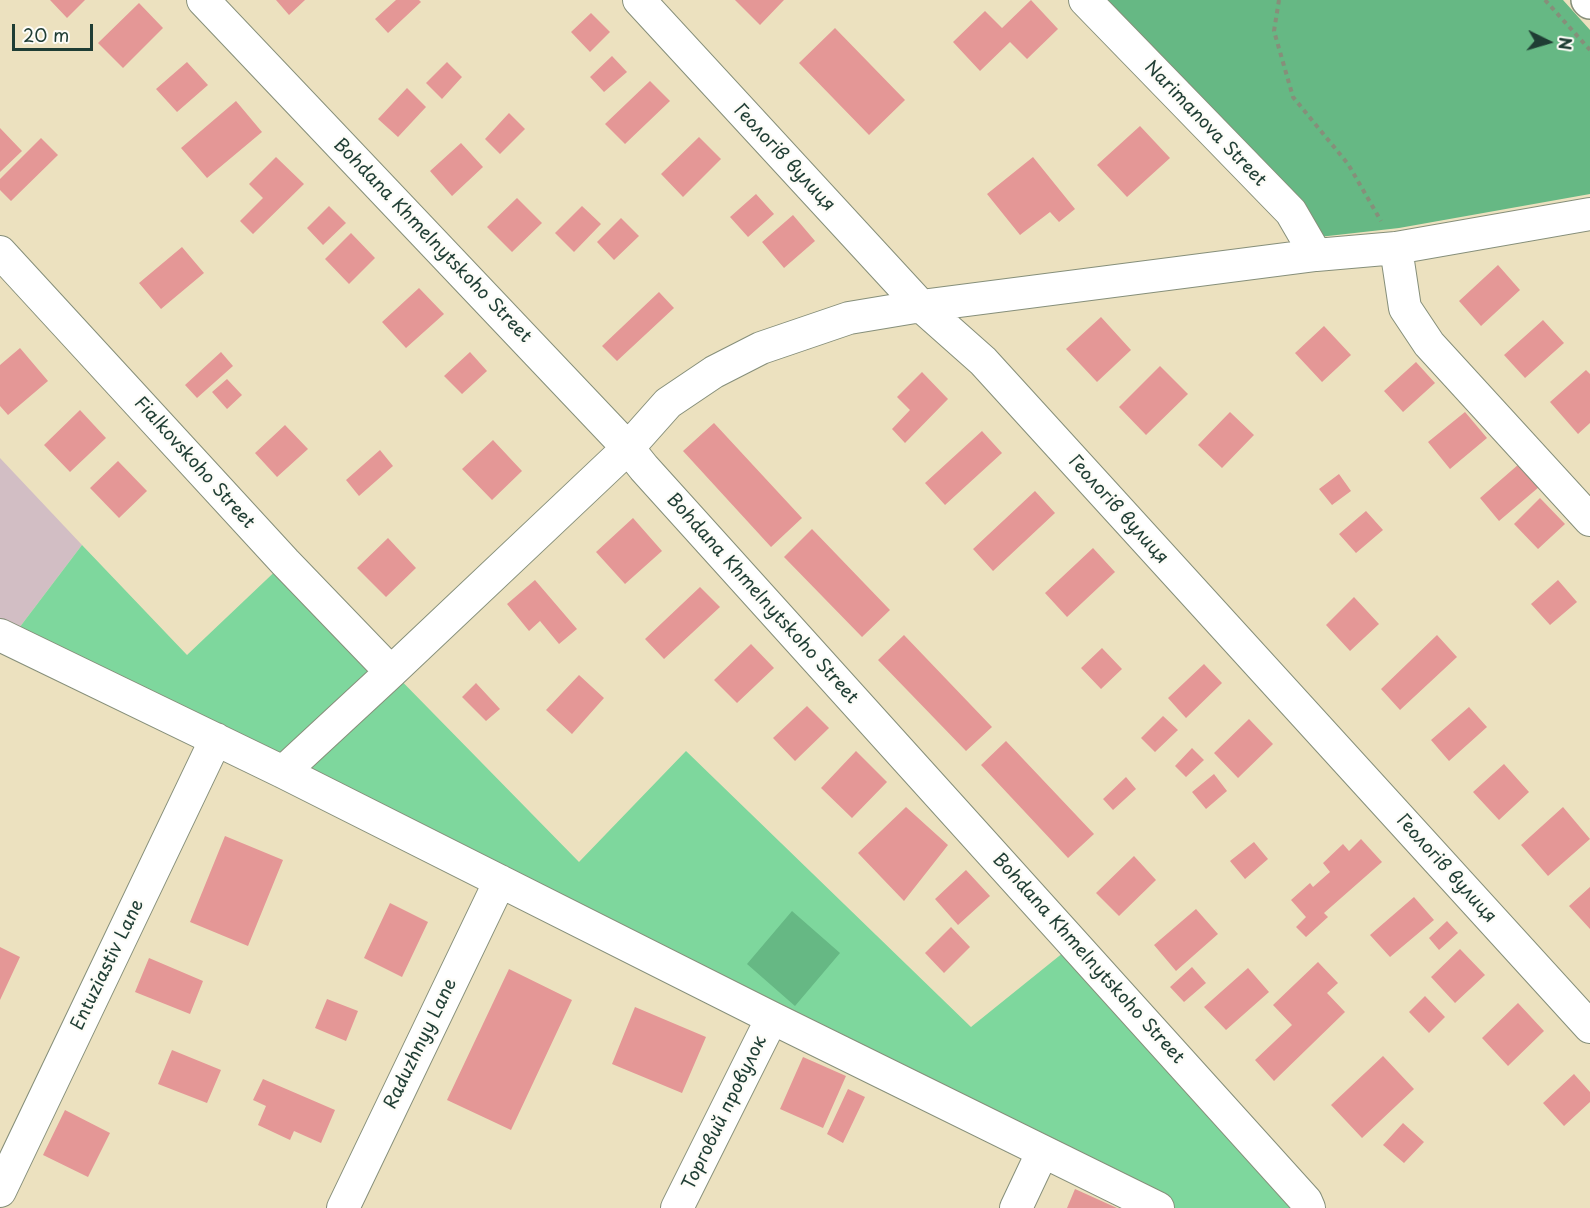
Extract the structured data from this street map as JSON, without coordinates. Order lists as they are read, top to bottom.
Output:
{
  "streets": {
    "street": [
      "Narimanova Street",
      "Геологів вулиця",
      "Bohdana Khmelnytskoho Street",
      "Fialkovskoho Street",
      "Entuziastiv Lane",
      "Raduzhnyy Lane",
      "Торговий провулок"
    ]
  },
  "scale_bar": "20 m",
  "north": "right"
}
